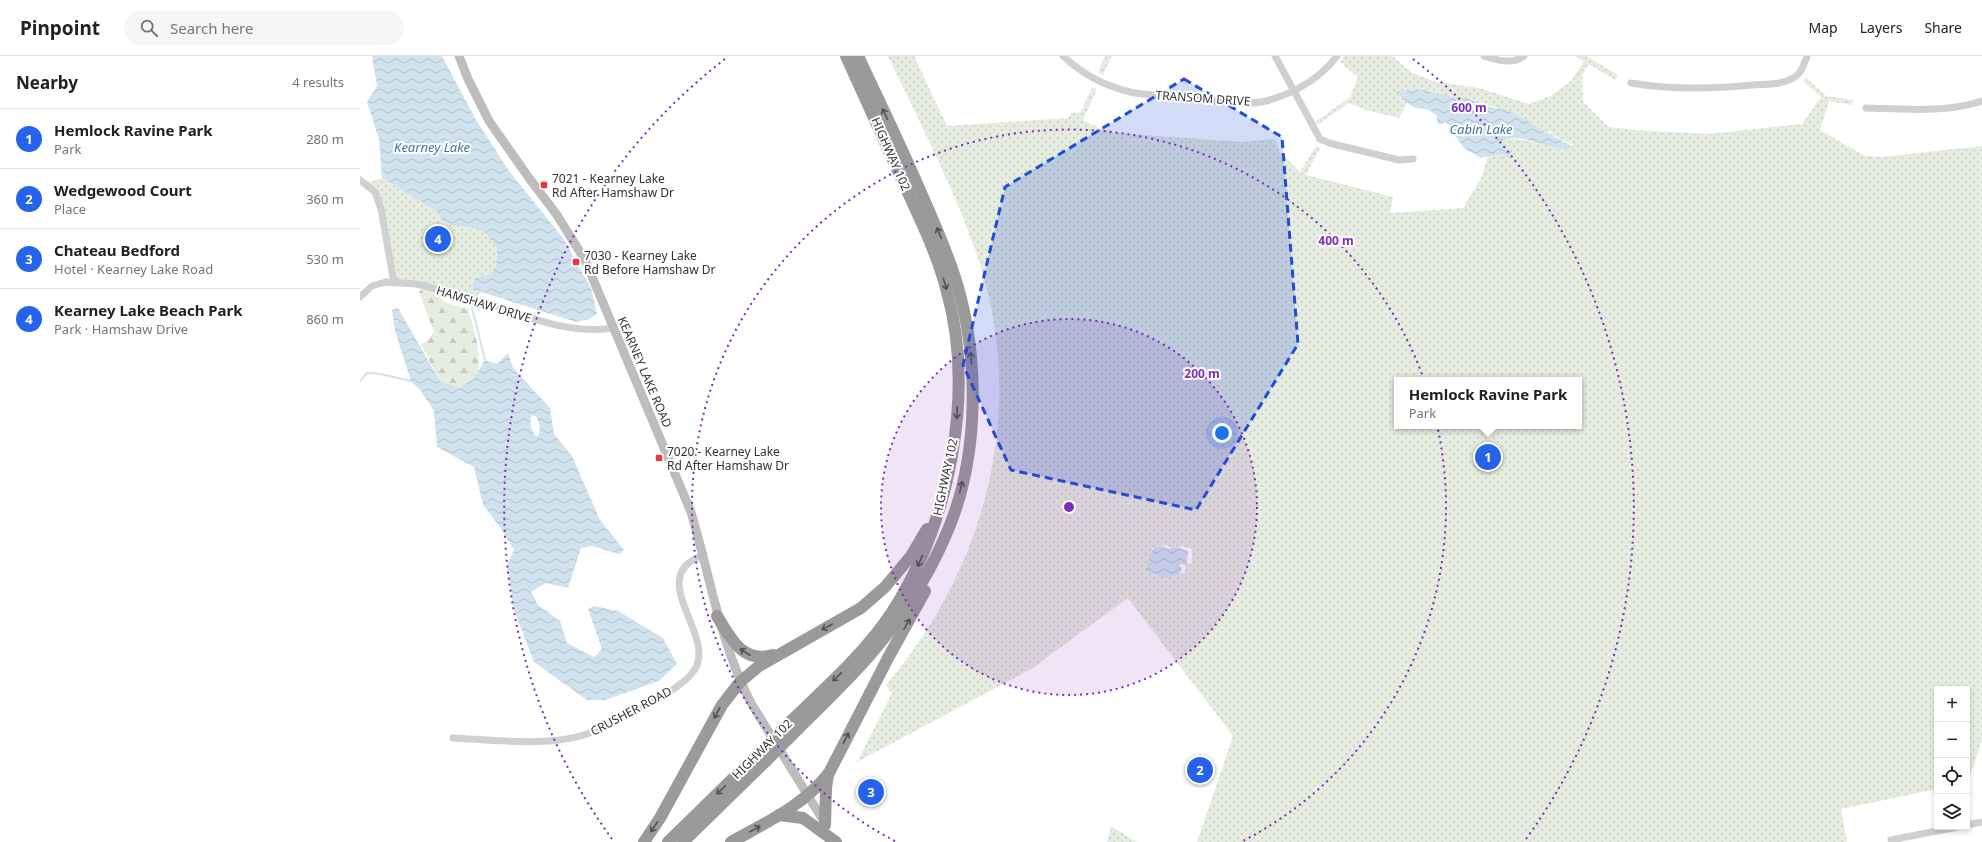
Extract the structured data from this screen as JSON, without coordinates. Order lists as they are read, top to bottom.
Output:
{
  "streets": {
    "highway": ["HIGHWAY 102"],
    "main road": ["KEARNEY LAKE ROAD"],
    "street": ["TRANSOM DRIVE", "HAMSHAW DRIVE", "CRUSHER ROAD"]
  },
  "crossings": [
    ["HAMSHAW DRIVE", "KEARNEY LAKE ROAD"],
    ["KEARNEY LAKE ROAD", "CRUSHER ROAD"]
  ],
  "water": ["Cabin Lake", "Kearney Lake"],
  "places": {
    "transit": ["7021 - Kearney Lake Rd After Hamshaw Dr", "7030 - Kearney Lake Rd Before Hamshaw Dr", "7020 - Kearney Lake Rd After Hamshaw Dr"]
  },
  "page": {
    "header": "Pinpoint",
    "search": "Search here",
    "nav": ["Map", "Layers", "Share"],
    "heading": ["Nearby", "4 results"],
    "list": [
      {
        "mark": "1",
        "name": "Hemlock Ravine Park",
        "note": "Park",
        "value": "280 m"
      },
      {
        "mark": "2",
        "name": "Wedgewood Court",
        "note": "Place",
        "value": "360 m"
      },
      {
        "mark": "3",
        "name": "Chateau Bedford",
        "note": "Hotel · Kearney Lake Road",
        "value": "530 m"
      },
      {
        "mark": "4",
        "name": "Kearney Lake Beach Park",
        "note": "Park · Hamshaw Drive",
        "value": "860 m"
      }
    ],
    "pins": [
      "4",
      "1",
      "2",
      "3"
    ],
    "popup": ["Hemlock Ravine Park", "Park"],
    "map_buttons": ["+", "−"]
  },
  "rings": ["600 m", "400 m", "200 m"]
}
